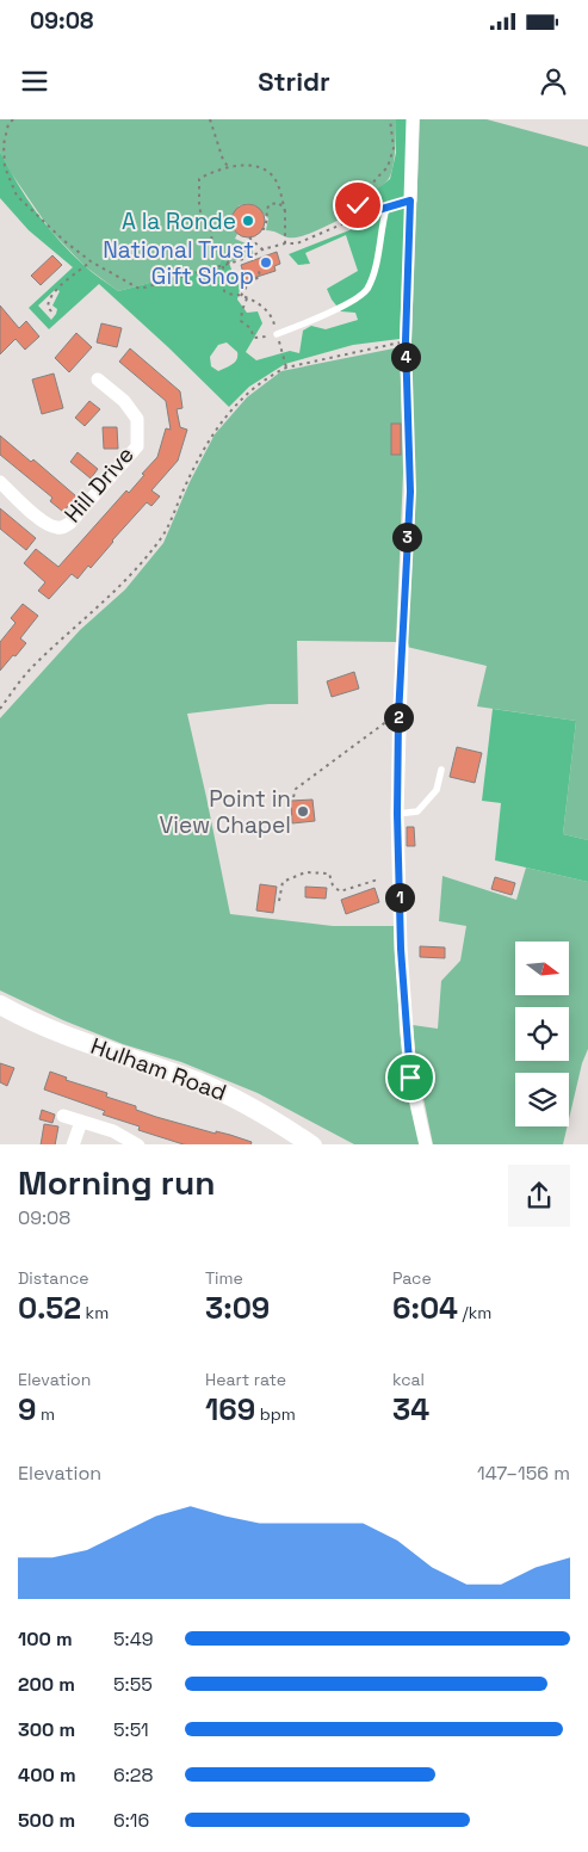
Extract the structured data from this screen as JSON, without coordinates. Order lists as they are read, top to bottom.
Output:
{
  "streets": {
    "street": ["Hill Drive", "Hulham Road"]
  },
  "places": ["A la Ronde", "National Trust Gift Shop", "Point in View Chapel"],
  "north": "right",
  "page": {
    "status": "09:08",
    "header": "Stridr",
    "pins": [
      "4",
      "3",
      "2",
      "1"
    ],
    "heading": ["Morning run", "09:08"],
    "stats": [
      ["Distance", "0.52 km"],
      ["Time", "3:09"],
      ["Pace", "6:04 /km"],
      ["Elevation", "9 m"],
      ["Heart rate", "169 bpm"],
      ["kcal", "34"]
    ],
    "chart": ["Elevation", "147–156 m"],
    "list": [
      {
        "name": "100 m",
        "note": "5:49"
      },
      {
        "name": "200 m",
        "note": "5:55"
      },
      {
        "name": "300 m",
        "note": "5:51"
      },
      {
        "name": "400 m",
        "note": "6:28"
      },
      {
        "name": "500 m",
        "note": "6:16"
      }
    ]
  }
}
